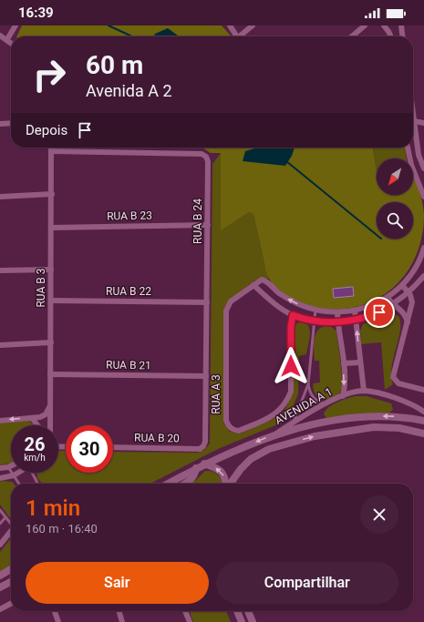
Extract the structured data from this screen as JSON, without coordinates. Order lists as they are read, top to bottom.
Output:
{
  "streets": {
    "street": [
      "RUA B 23",
      "RUA B 24",
      "RUA B 3",
      "RUA B 22",
      "RUA B 21",
      "RUA A 3",
      "AVENIDA A 1",
      "RUA B 20"
    ]
  },
  "crossings": [
    ["RUA B 23", "RUA B 24"],
    ["RUA B 23", "RUA B 3"],
    ["RUA B 24", "RUA B 3"],
    ["RUA B 24", "RUA B 22"],
    ["RUA B 24", "RUA B 21"],
    ["RUA B 24", "RUA B 20"],
    ["RUA B 3", "RUA B 22"],
    ["RUA B 3", "RUA B 21"]
  ],
  "north": "bottom left",
  "page": {
    "status": "16:39",
    "turn": ["60 m", "Avenida A 2"],
    "then": "Depois",
    "speed": "26 km/h",
    "limit": "30",
    "heading": ["1 min", "160 m · 16:40"],
    "buttons": ["Sair", "Compartilhar"]
  }
}
